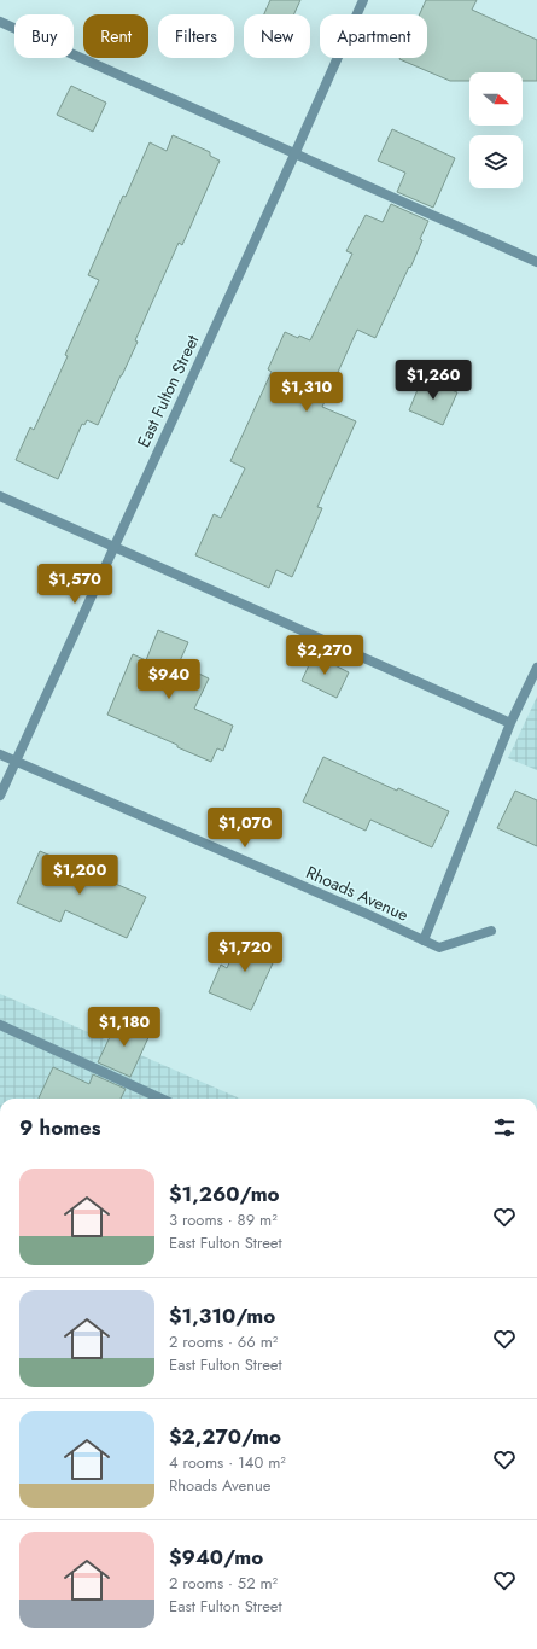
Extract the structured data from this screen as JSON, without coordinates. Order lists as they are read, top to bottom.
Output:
{
  "streets": {
    "street": ["East Fulton Street", "Rhoads Avenue"]
  },
  "crossings": [
    ["East Fulton Street", "Rhoads Avenue"]
  ],
  "north": "right",
  "page": {
    "chip": [
      "Buy",
      "Rent",
      "Filters",
      "New",
      "Apartment"
    ],
    "price": [
      "$1,260",
      "$1,310",
      "$1,570",
      "$2,270",
      "$940",
      "$1,070",
      "$1,200",
      "$1,720",
      "$1,180"
    ],
    "heading": "9 homes",
    "list": [
      {
        "name": "$1,260/mo",
        "note": "3 rooms · 89 m² · East Fulton Street"
      },
      {
        "name": "$1,310/mo",
        "note": "2 rooms · 66 m² · East Fulton Street"
      },
      {
        "name": "$2,270/mo",
        "note": "4 rooms · 140 m² · Rhoads Avenue"
      },
      {
        "name": "$940/mo",
        "note": "2 rooms · 52 m² · East Fulton Street"
      }
    ]
  }
}
